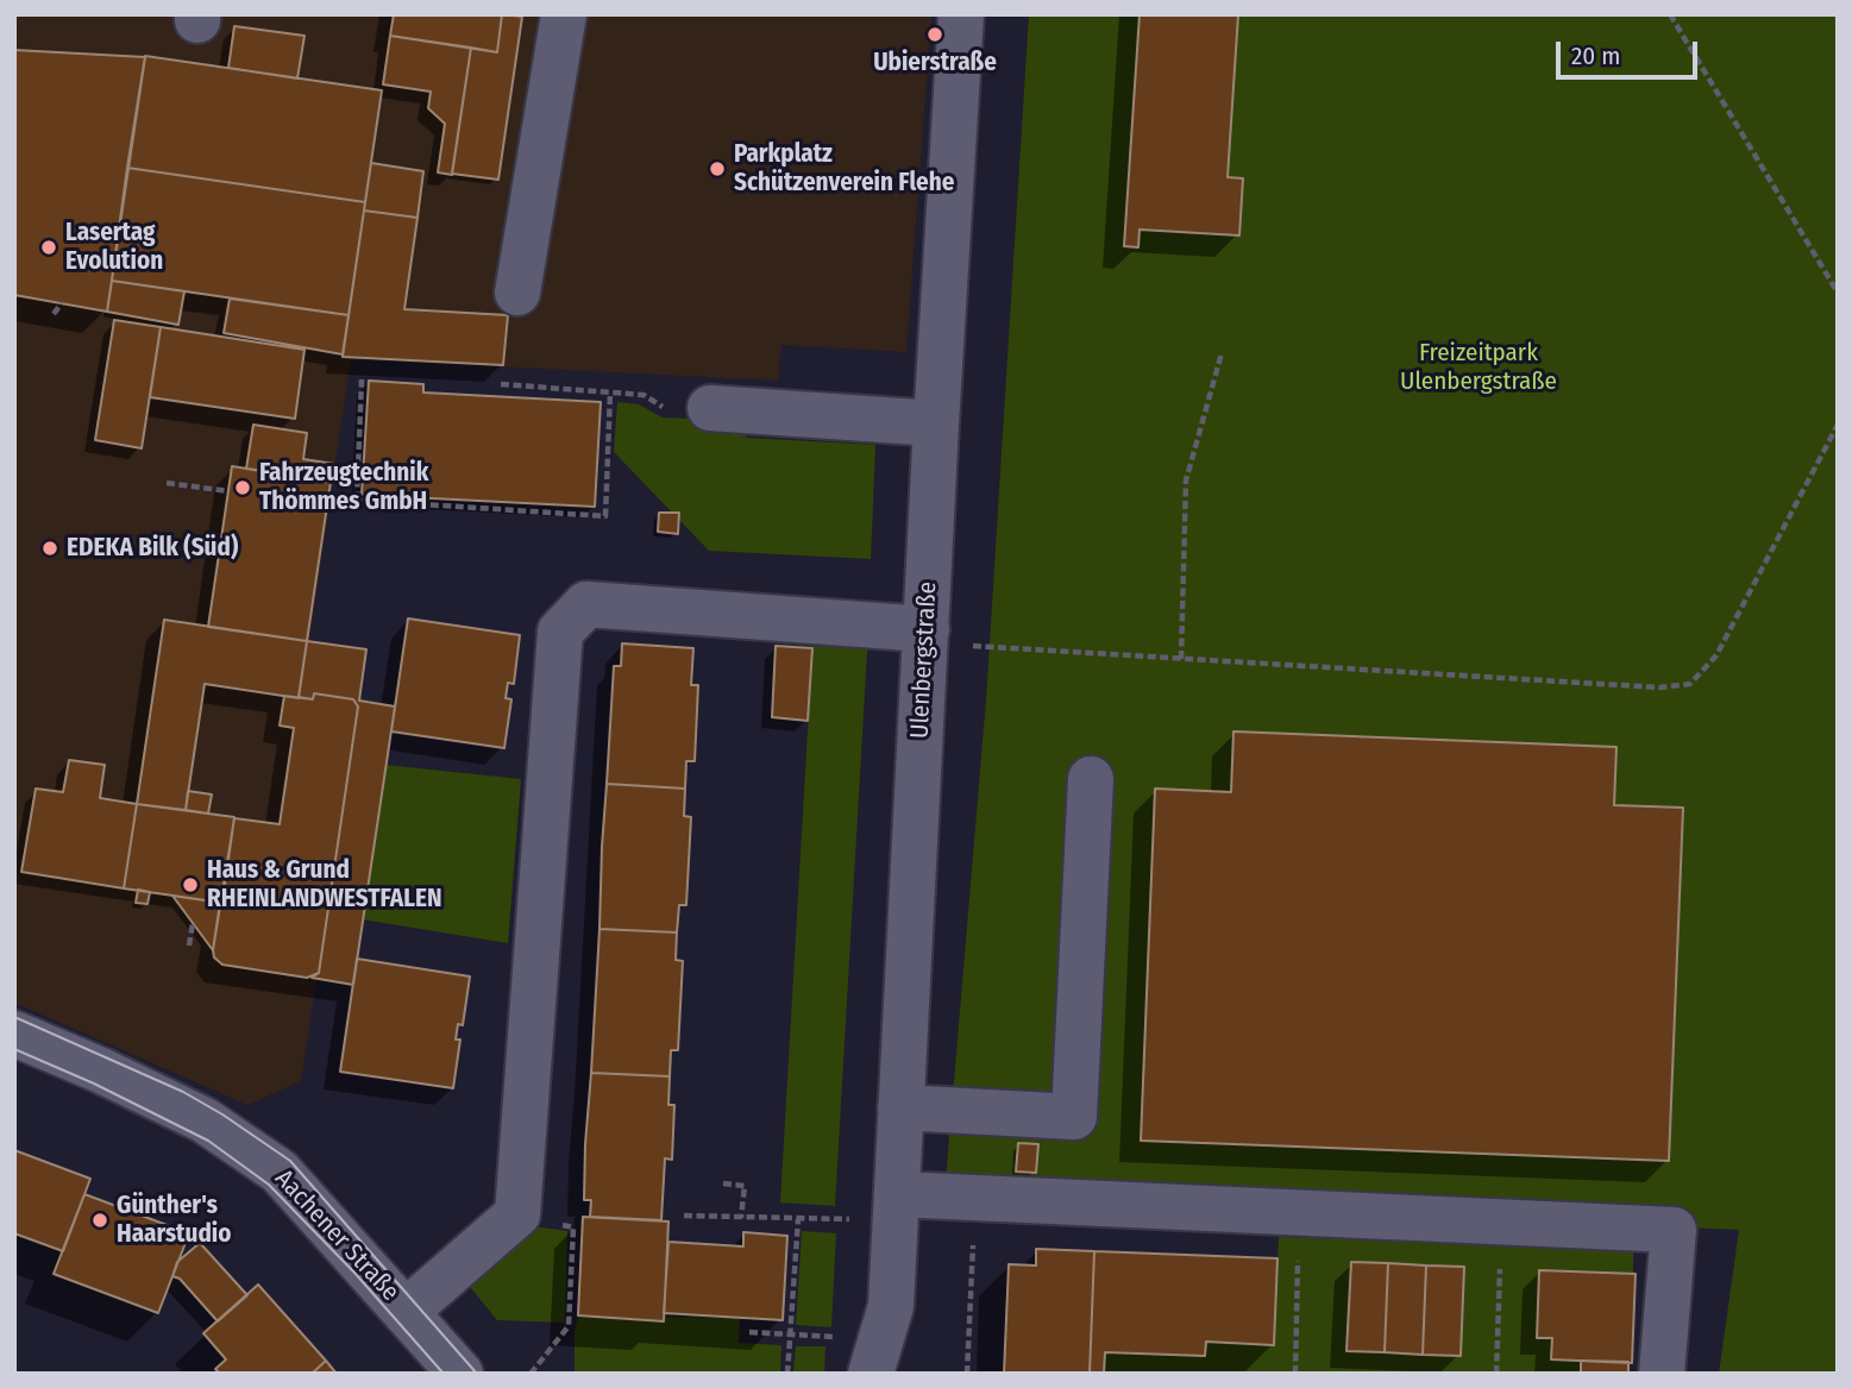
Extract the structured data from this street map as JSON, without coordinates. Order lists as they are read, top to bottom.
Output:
{
  "streets": {
    "street": ["Ulenbergstraße", "Aachener Straße"]
  },
  "parks": ["Freizeitpark Ulenbergstraße"],
  "places": [
    "Ubierstraße",
    "Parkplatz Schützenverein Flehe",
    "Lasertag Evolution",
    "Fahrzeugtechnik Thömmes GmbH",
    "EDEKA Bilk (Süd)",
    "Haus & Grund RHEINLANDWESTFALEN",
    "Günther's Haarstudio"
  ],
  "scale_bar": "20 m"
}
